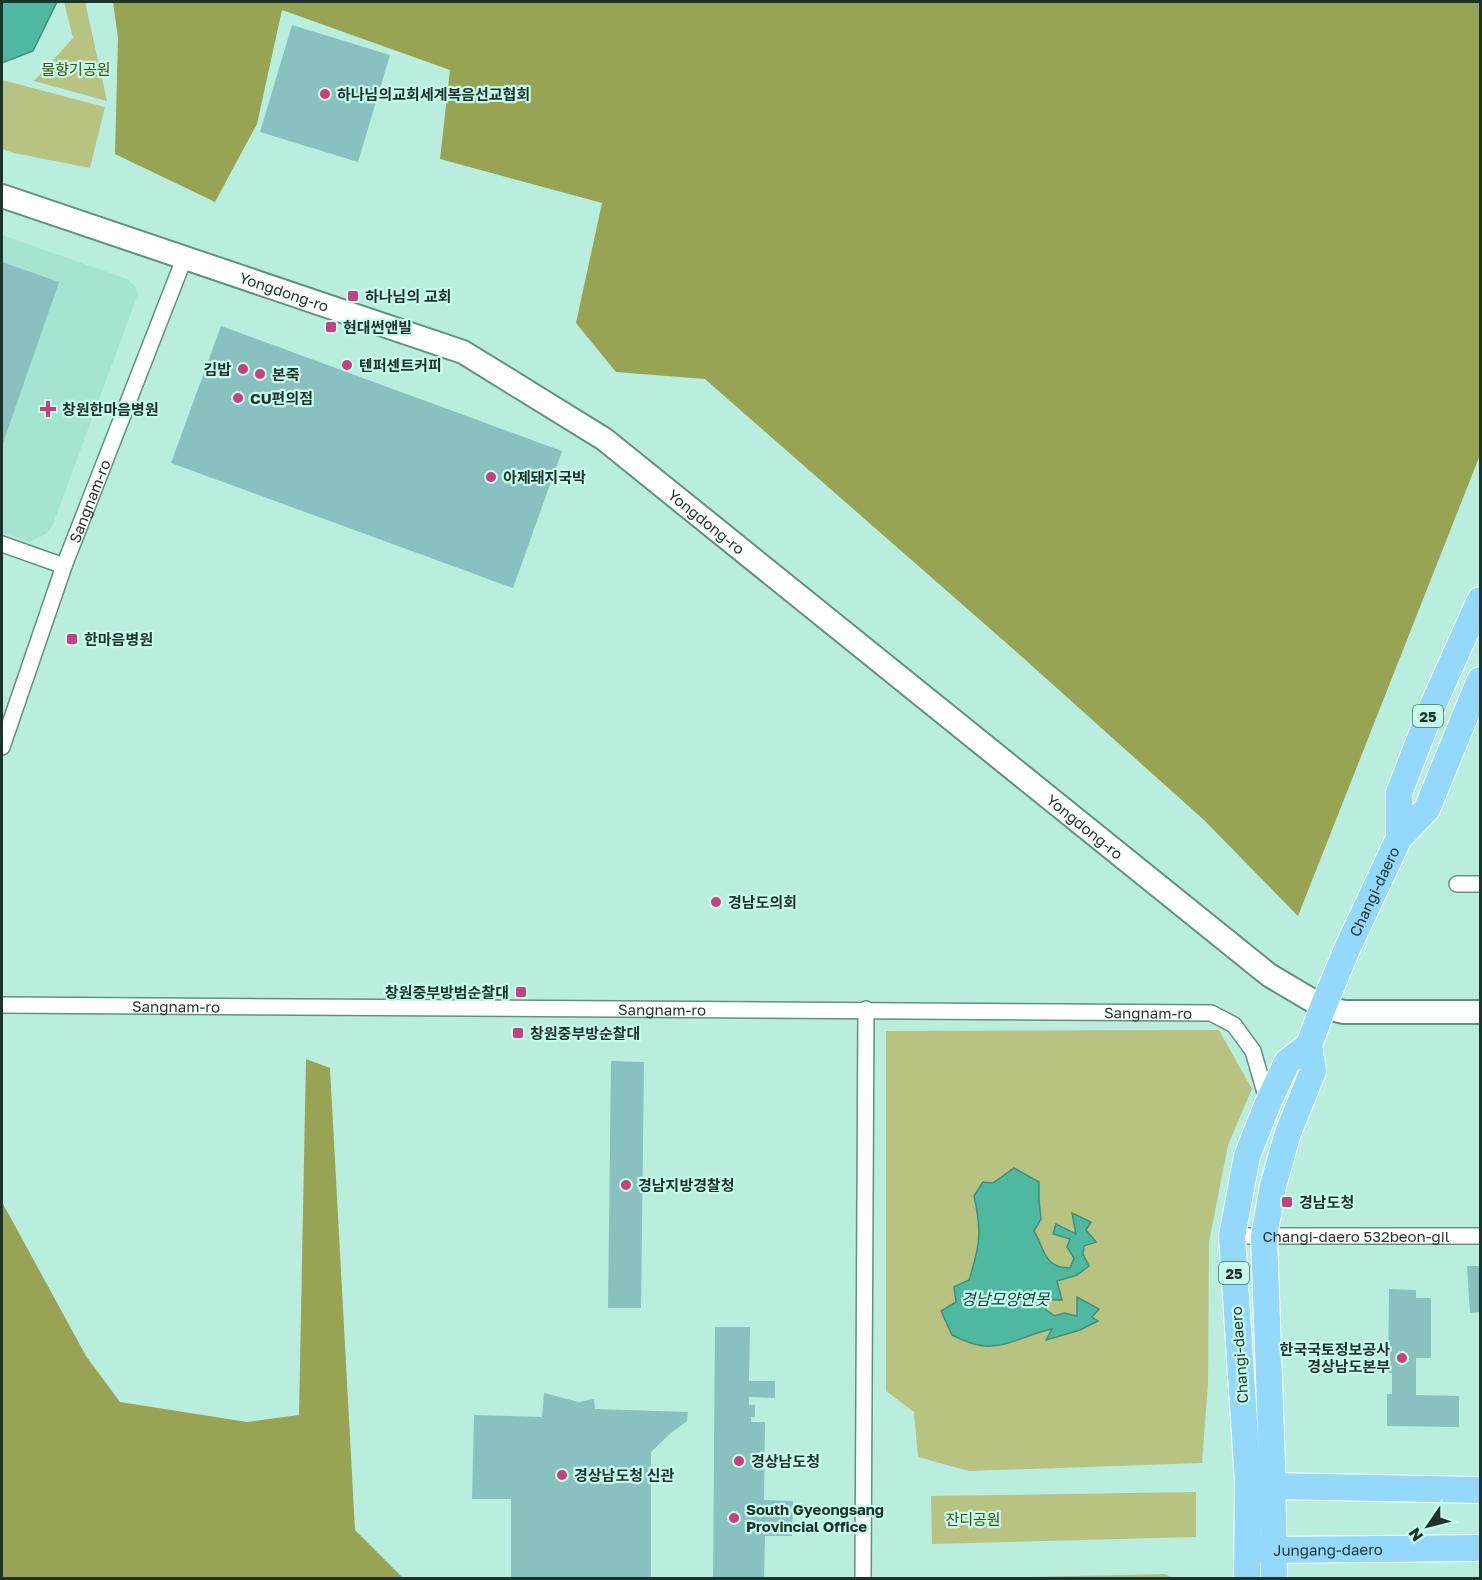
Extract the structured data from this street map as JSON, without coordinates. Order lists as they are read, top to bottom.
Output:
{
  "streets": {
    "main road": ["25", "Changi-daero", "Jungang-daero"],
    "street": ["Yongdong-ro", "Sangnam-ro", "Changi-daero 532beon-gil"]
  },
  "crossings": [
    ["Yongdong-ro", "Sangnam-ro"],
    ["Yongdong-ro", "Changi-daero"],
    ["Sangnam-ro", "Changi-daero"],
    ["Changi-daero", "Changi-daero 532beon-gil"],
    ["Changi-daero", "Jungang-daero"]
  ],
  "water": ["경남모양연못"],
  "parks": ["물향기공원", "잔디공원"],
  "places": {
    "other": [
      "하나님의교회세계복음선교협회",
      "텐퍼센트커피",
      "김밥",
      "본죽",
      "CU편의점",
      "아제돼지국박",
      "경남도의회",
      "경남지방경찰청",
      "한국국토정보공사 경상남도본부",
      "경상남도청",
      "경상남도청 신관",
      "South Gyeongsang Provincial Office"
    ],
    "transit": [
      "하나님의 교회",
      "현대썬앤빌",
      "한마음병원",
      "창원중부방범순찰대",
      "창원중부방순찰대",
      "경남도청"
    ],
    "health": ["창원한마음병원"]
  },
  "north": "bottom left"
}
